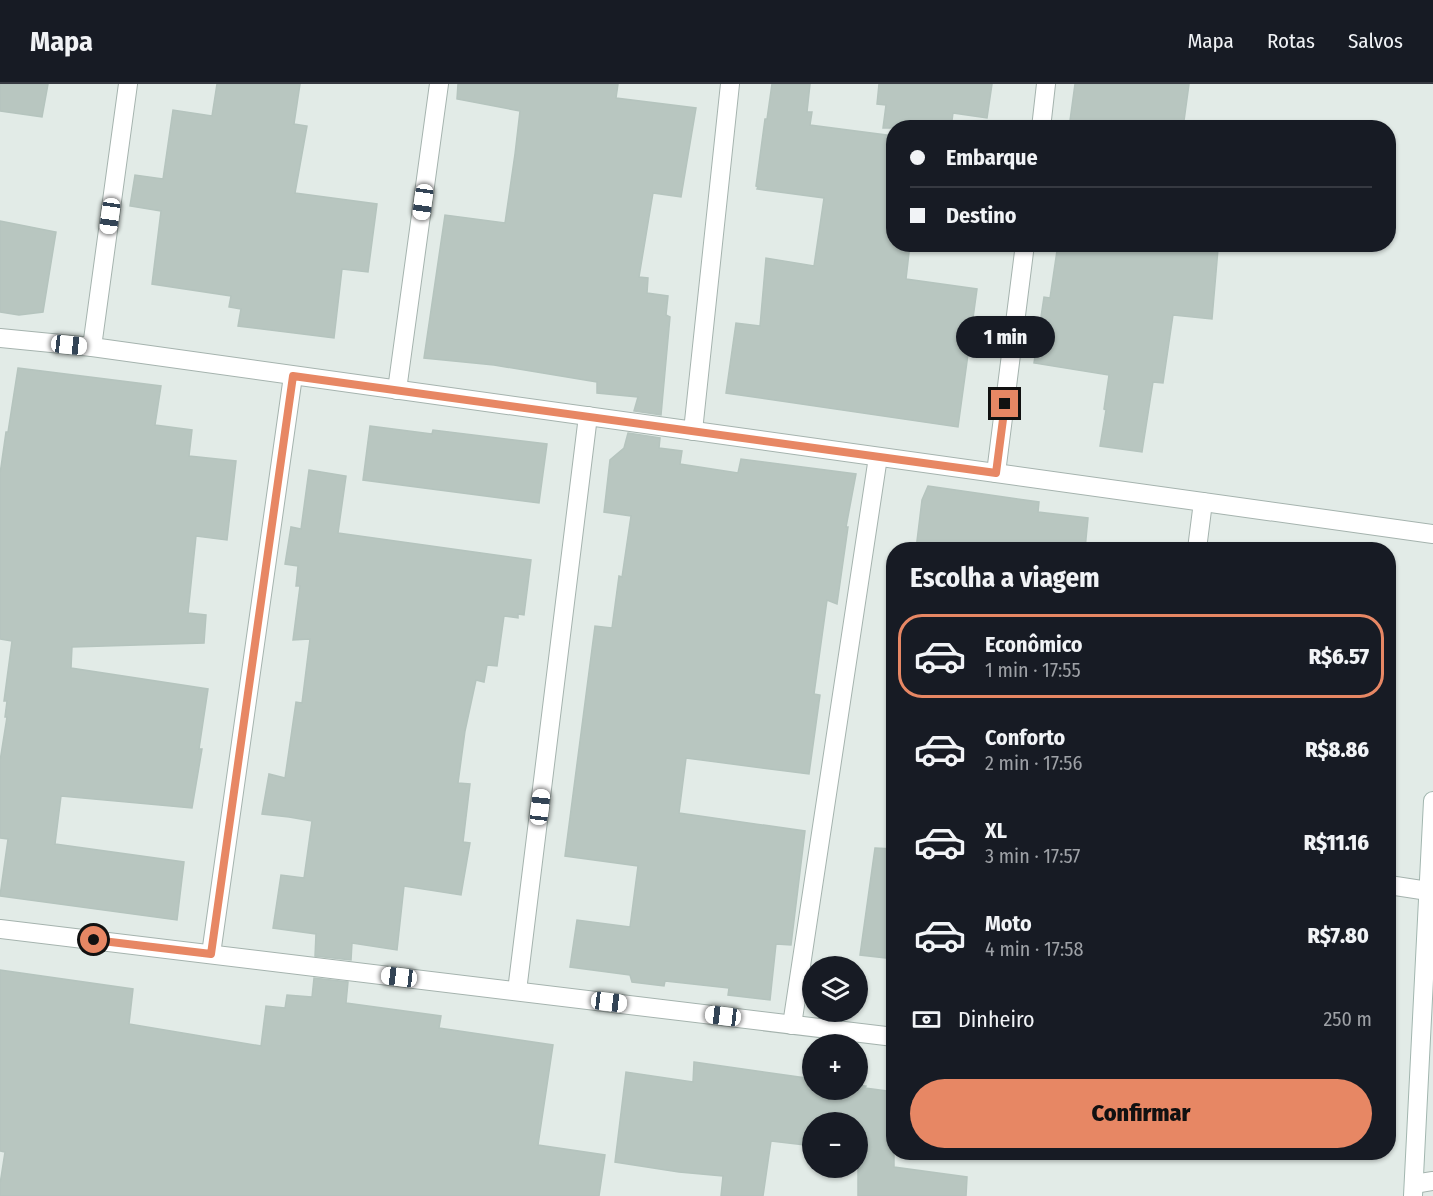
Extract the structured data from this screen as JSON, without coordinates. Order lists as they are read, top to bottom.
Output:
{
  "page": {
    "header": "Mapa",
    "nav": ["Mapa", "Rotas", "Salvos"],
    "banner": ["Embarque", "Destino"],
    "bubble": "1 min",
    "heading": "Escolha a viagem",
    "list": [
      {
        "name": "Econômico",
        "note": "1 min · 17:55",
        "value": "R$6.57"
      },
      {
        "name": "Conforto",
        "note": "2 min · 17:56",
        "value": "R$8.86"
      },
      {
        "name": "XL",
        "note": "3 min · 17:57",
        "value": "R$11.16"
      },
      {
        "name": "Moto",
        "note": "4 min · 17:58",
        "value": "R$7.80"
      }
    ],
    "map_buttons": ["+", "−"],
    "pay": ["Dinheiro", "250 m"],
    "buttons": "Confirmar"
  }
}
